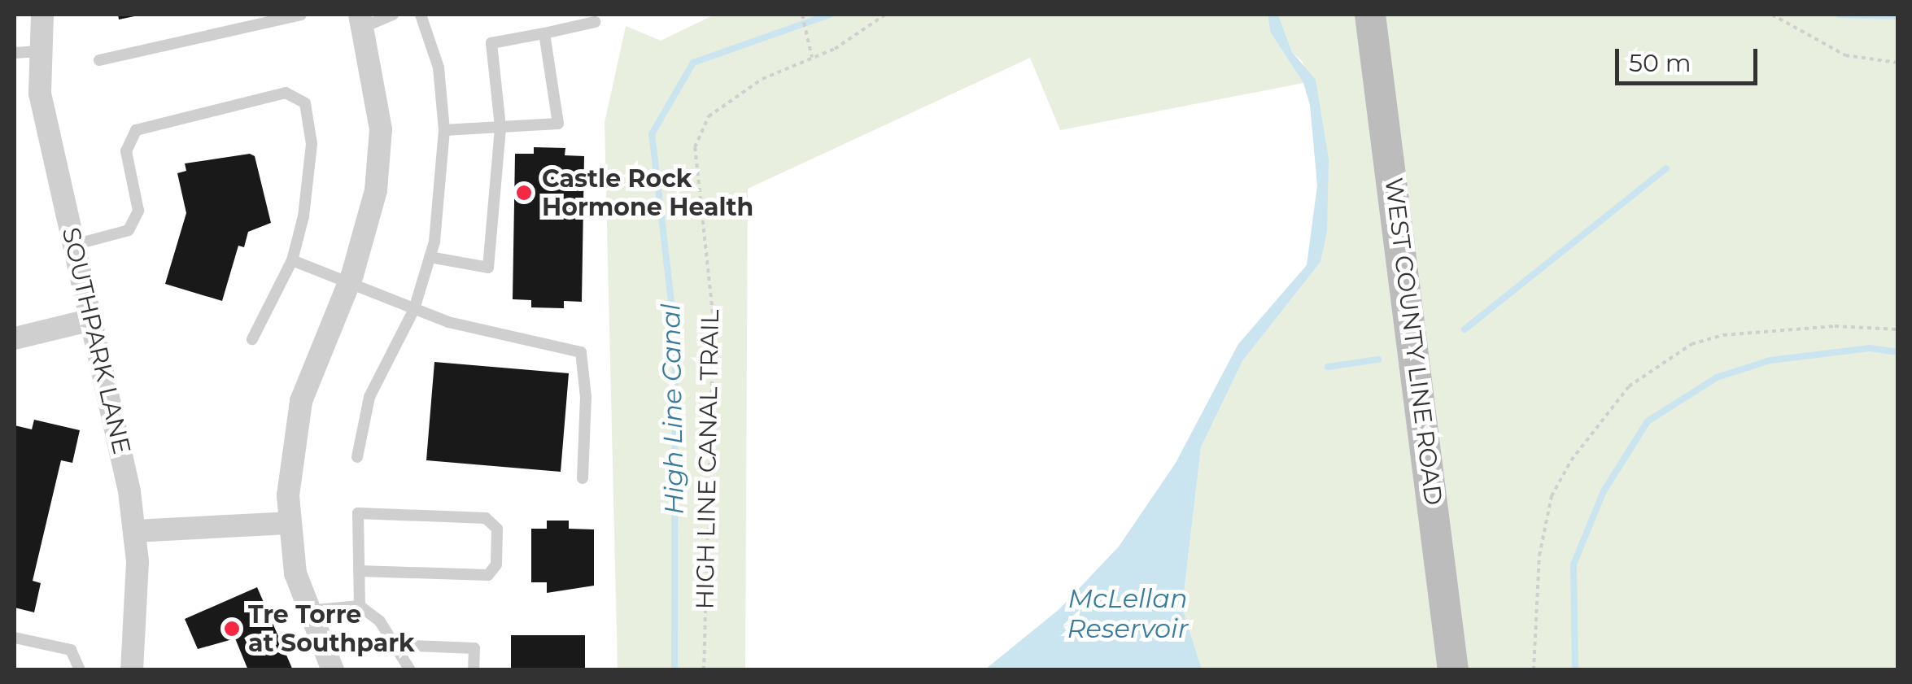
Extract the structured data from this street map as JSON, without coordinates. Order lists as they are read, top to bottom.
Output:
{
  "streets": {
    "main road": ["WEST COUNTY LINE ROAD"],
    "street": ["SOUTHPARK LANE"],
    "path": ["HIGH LINE CANAL TRAIL"]
  },
  "water": ["High Line Canal", "McLellan Reservoir"],
  "places": ["Castle Rock Hormone Health", "Tre Torre at Southpark"],
  "scale_bar": "50 m"
}
